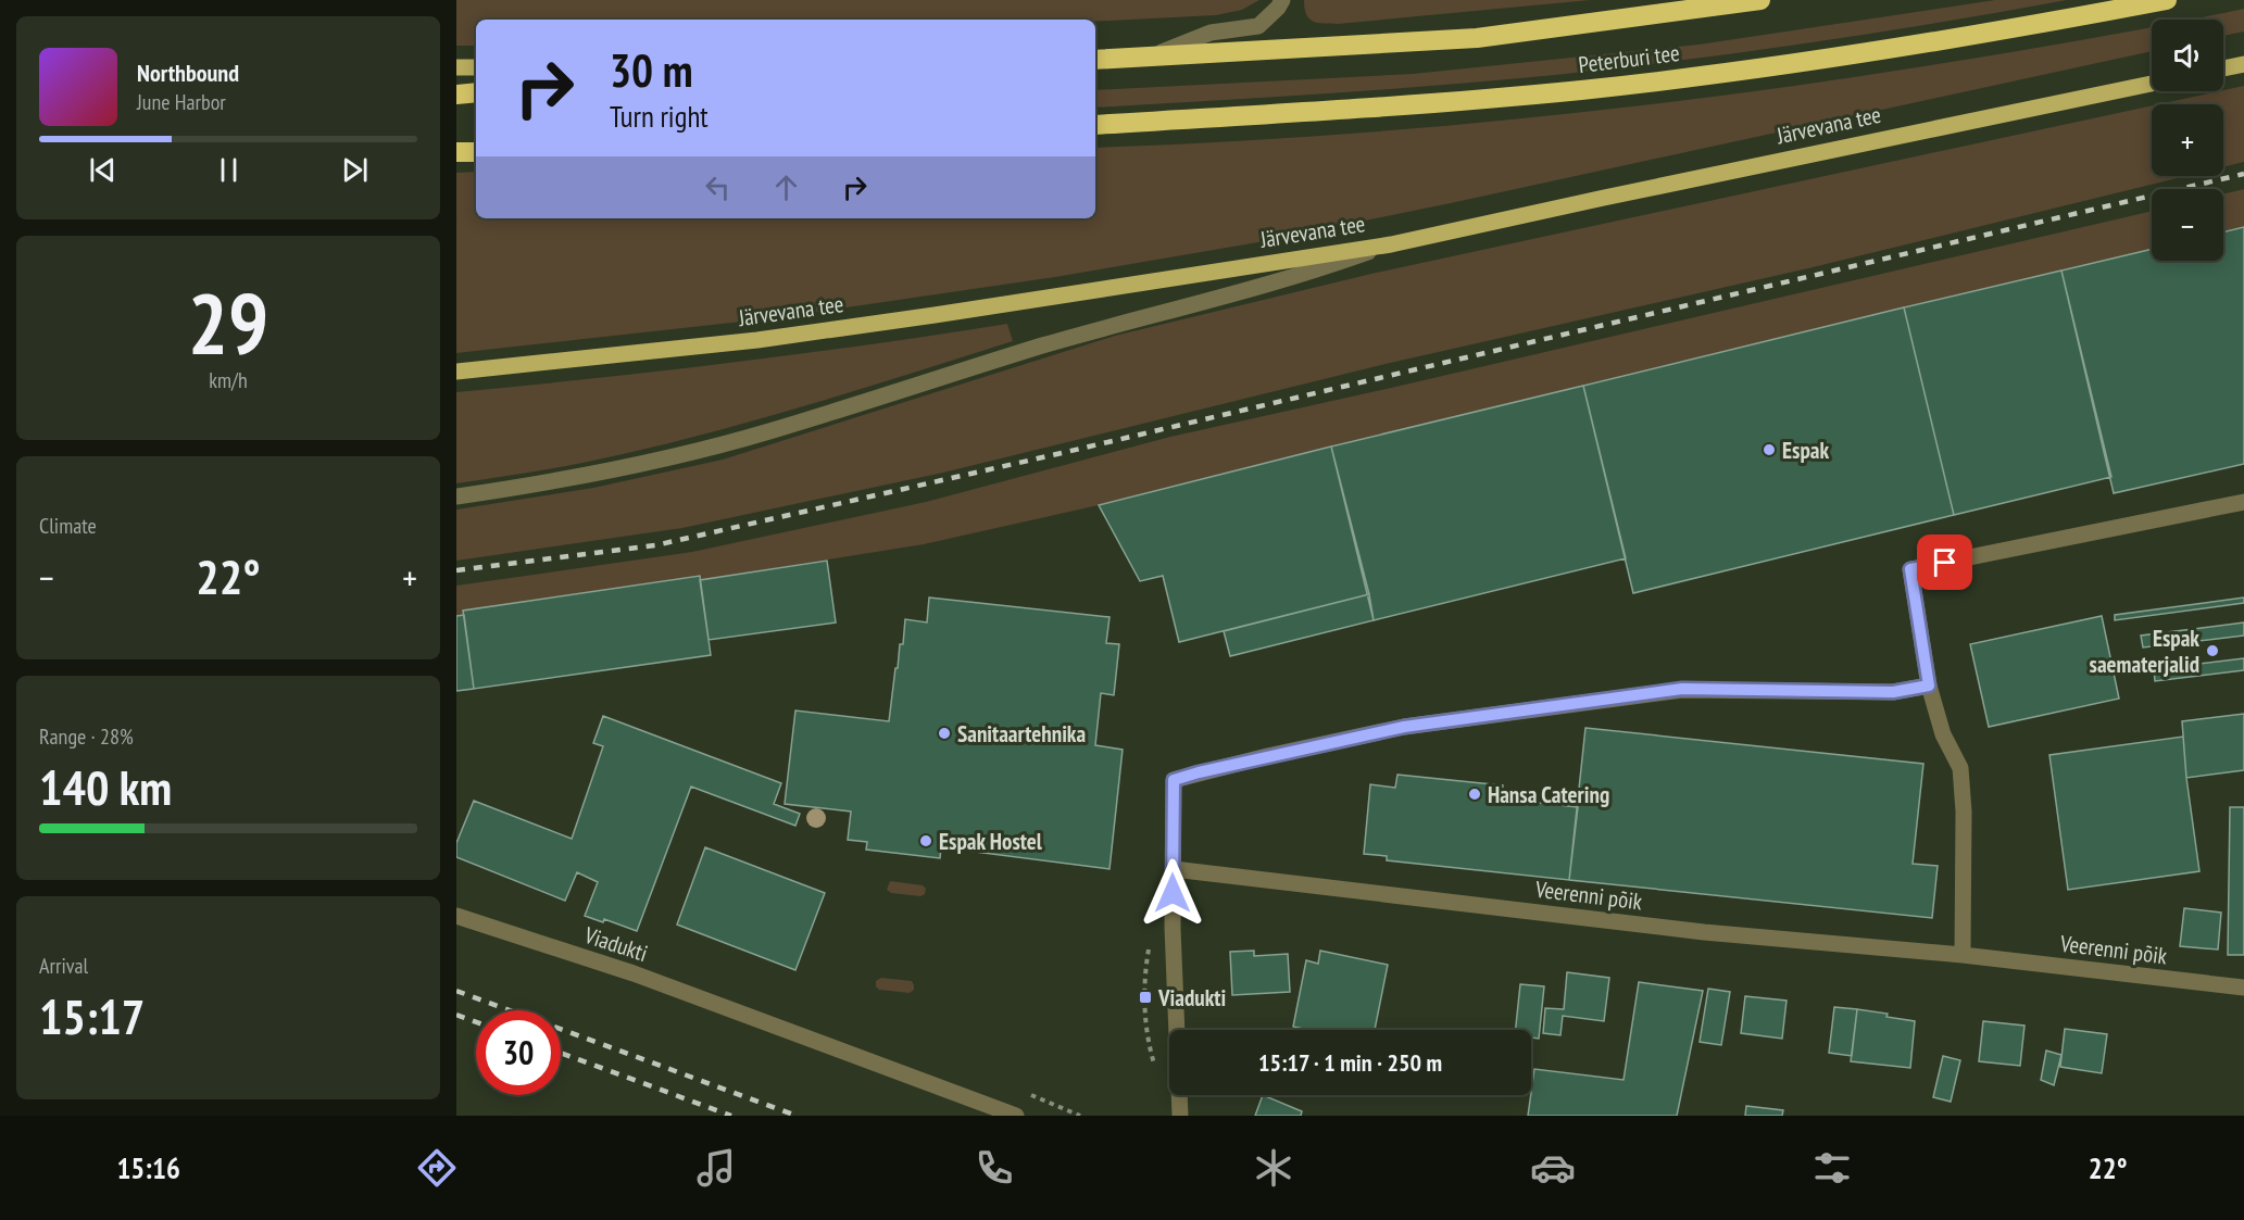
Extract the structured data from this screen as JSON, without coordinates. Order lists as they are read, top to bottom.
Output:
{
  "streets": {
    "highway": ["Peterburi tee"],
    "main road": ["Järvevana tee"],
    "street": ["Veerenni põik", "Viadukti"]
  },
  "places": {
    "other": [
      "Espak",
      "Espak saematerjalid",
      "Sanitaartehnika",
      "Hansa Catering",
      "Espak Hostel"
    ],
    "transit": ["Viadukti"]
  },
  "page": {
    "map_buttons": ["+", "−"],
    "turn": ["30 m", "Turn right"],
    "song": ["Northbound", "June Harbor"],
    "tile": [
      ["29", "km/h"],
      "Climate",
      ["Range · 28%", "140 km"],
      ["Arrival", "15:17"]
    ],
    "heat": ["−", "22°", "+"],
    "limit": "30",
    "trip": "15:17 · 1 min · 250 m",
    "tabs": ["15:16", "22°"]
  }
}
